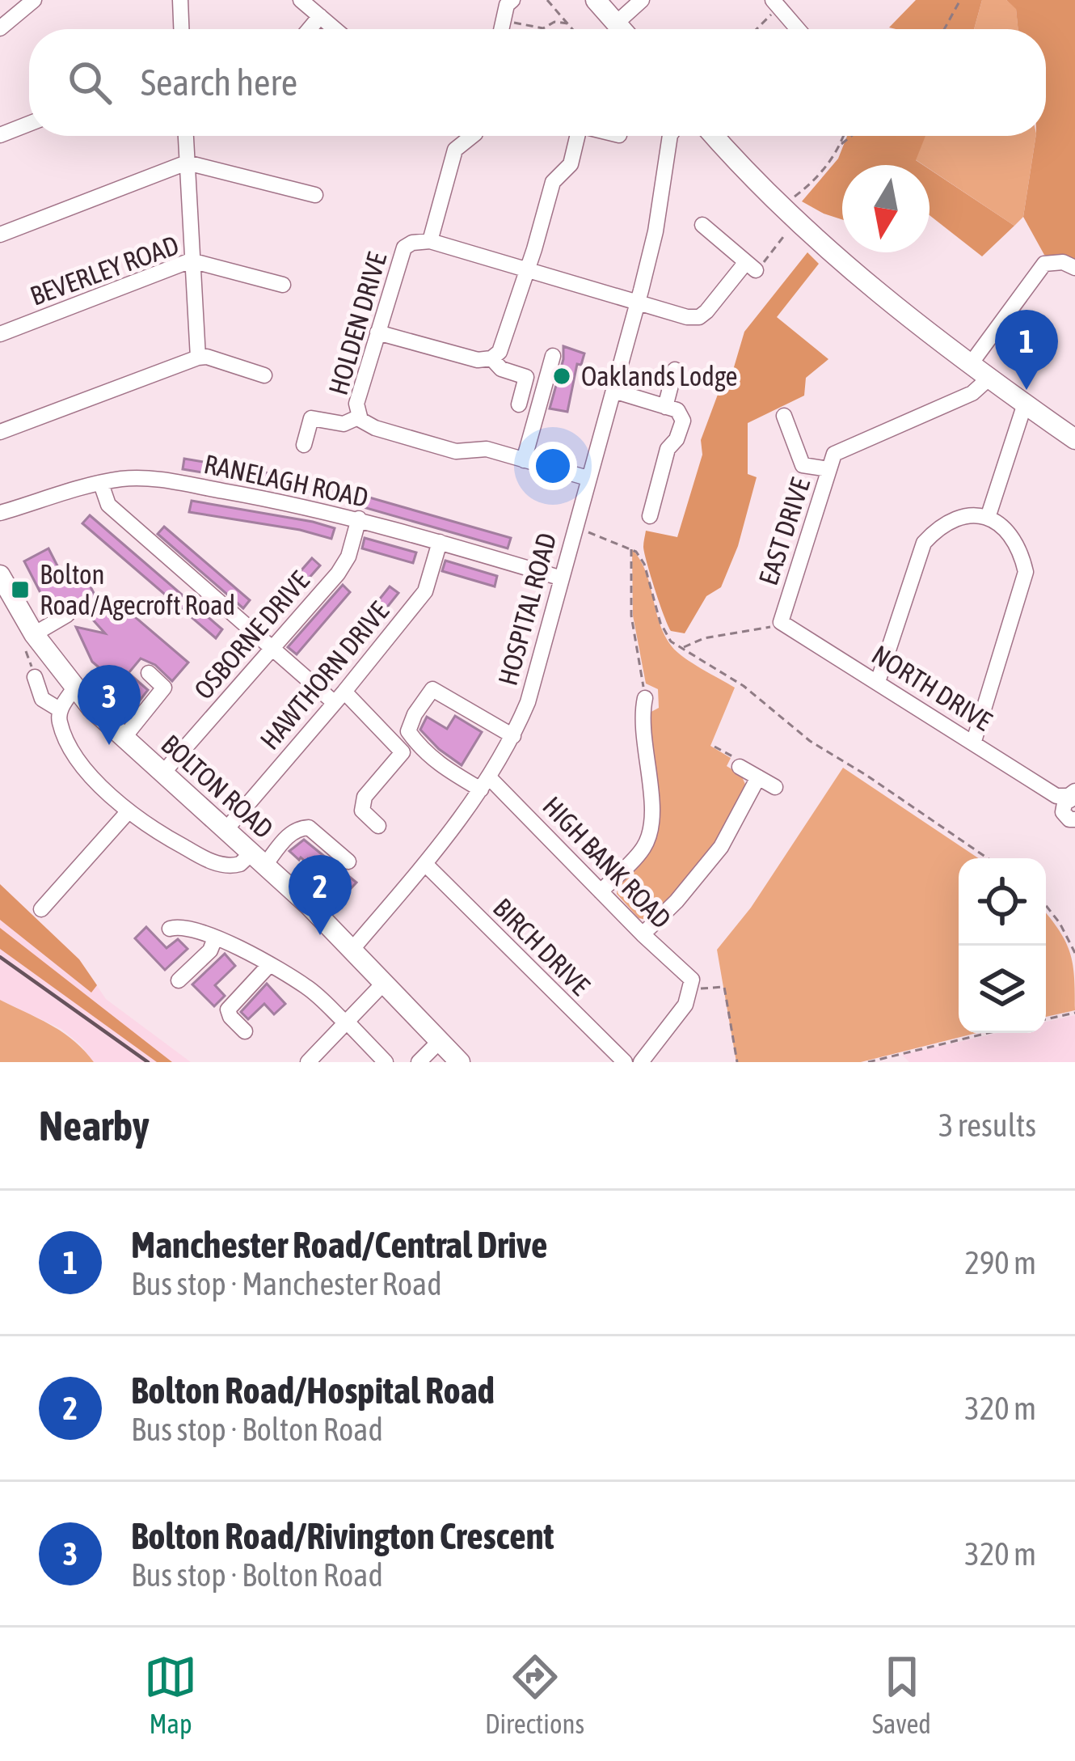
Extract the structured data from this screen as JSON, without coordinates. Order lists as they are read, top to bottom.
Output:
{
  "streets": {
    "main road": ["BOLTON ROAD"],
    "street": [
      "BEVERLEY ROAD",
      "HOLDEN DRIVE",
      "RANELAGH ROAD",
      "EAST DRIVE",
      "HOSPITAL ROAD",
      "OSBORNE DRIVE",
      "HAWTHORN DRIVE",
      "NORTH DRIVE",
      "HIGH BANK ROAD",
      "BIRCH DRIVE"
    ]
  },
  "crossings": [
    ["HOLDEN DRIVE", "HOSPITAL ROAD"],
    ["RANELAGH ROAD", "HOSPITAL ROAD"],
    ["RANELAGH ROAD", "OSBORNE DRIVE"],
    ["RANELAGH ROAD", "HAWTHORN DRIVE"],
    ["EAST DRIVE", "NORTH DRIVE"],
    ["HOSPITAL ROAD", "BOLTON ROAD"],
    ["HOSPITAL ROAD", "HIGH BANK ROAD"],
    ["HOSPITAL ROAD", "BIRCH DRIVE"],
    ["OSBORNE DRIVE", "BOLTON ROAD"],
    ["HAWTHORN DRIVE", "BOLTON ROAD"]
  ],
  "places": {
    "other": ["Oaklands Lodge"],
    "transit": ["Bolton Road/Agecroft Road"]
  },
  "north": "bottom",
  "page": {
    "search": "Search here",
    "pins": ["1", "3", "2"],
    "heading": ["Nearby", "3 results"],
    "list": [
      {
        "mark": "1",
        "name": "Manchester Road/Central Drive",
        "note": "Bus stop · Manchester Road",
        "value": "290 m"
      },
      {
        "mark": "2",
        "name": "Bolton Road/Hospital Road",
        "note": "Bus stop · Bolton Road",
        "value": "320 m"
      },
      {
        "mark": "3",
        "name": "Bolton Road/Rivington Crescent",
        "note": "Bus stop · Bolton Road",
        "value": "320 m"
      }
    ],
    "nav": ["Map", "Directions", "Saved"]
  }
}
